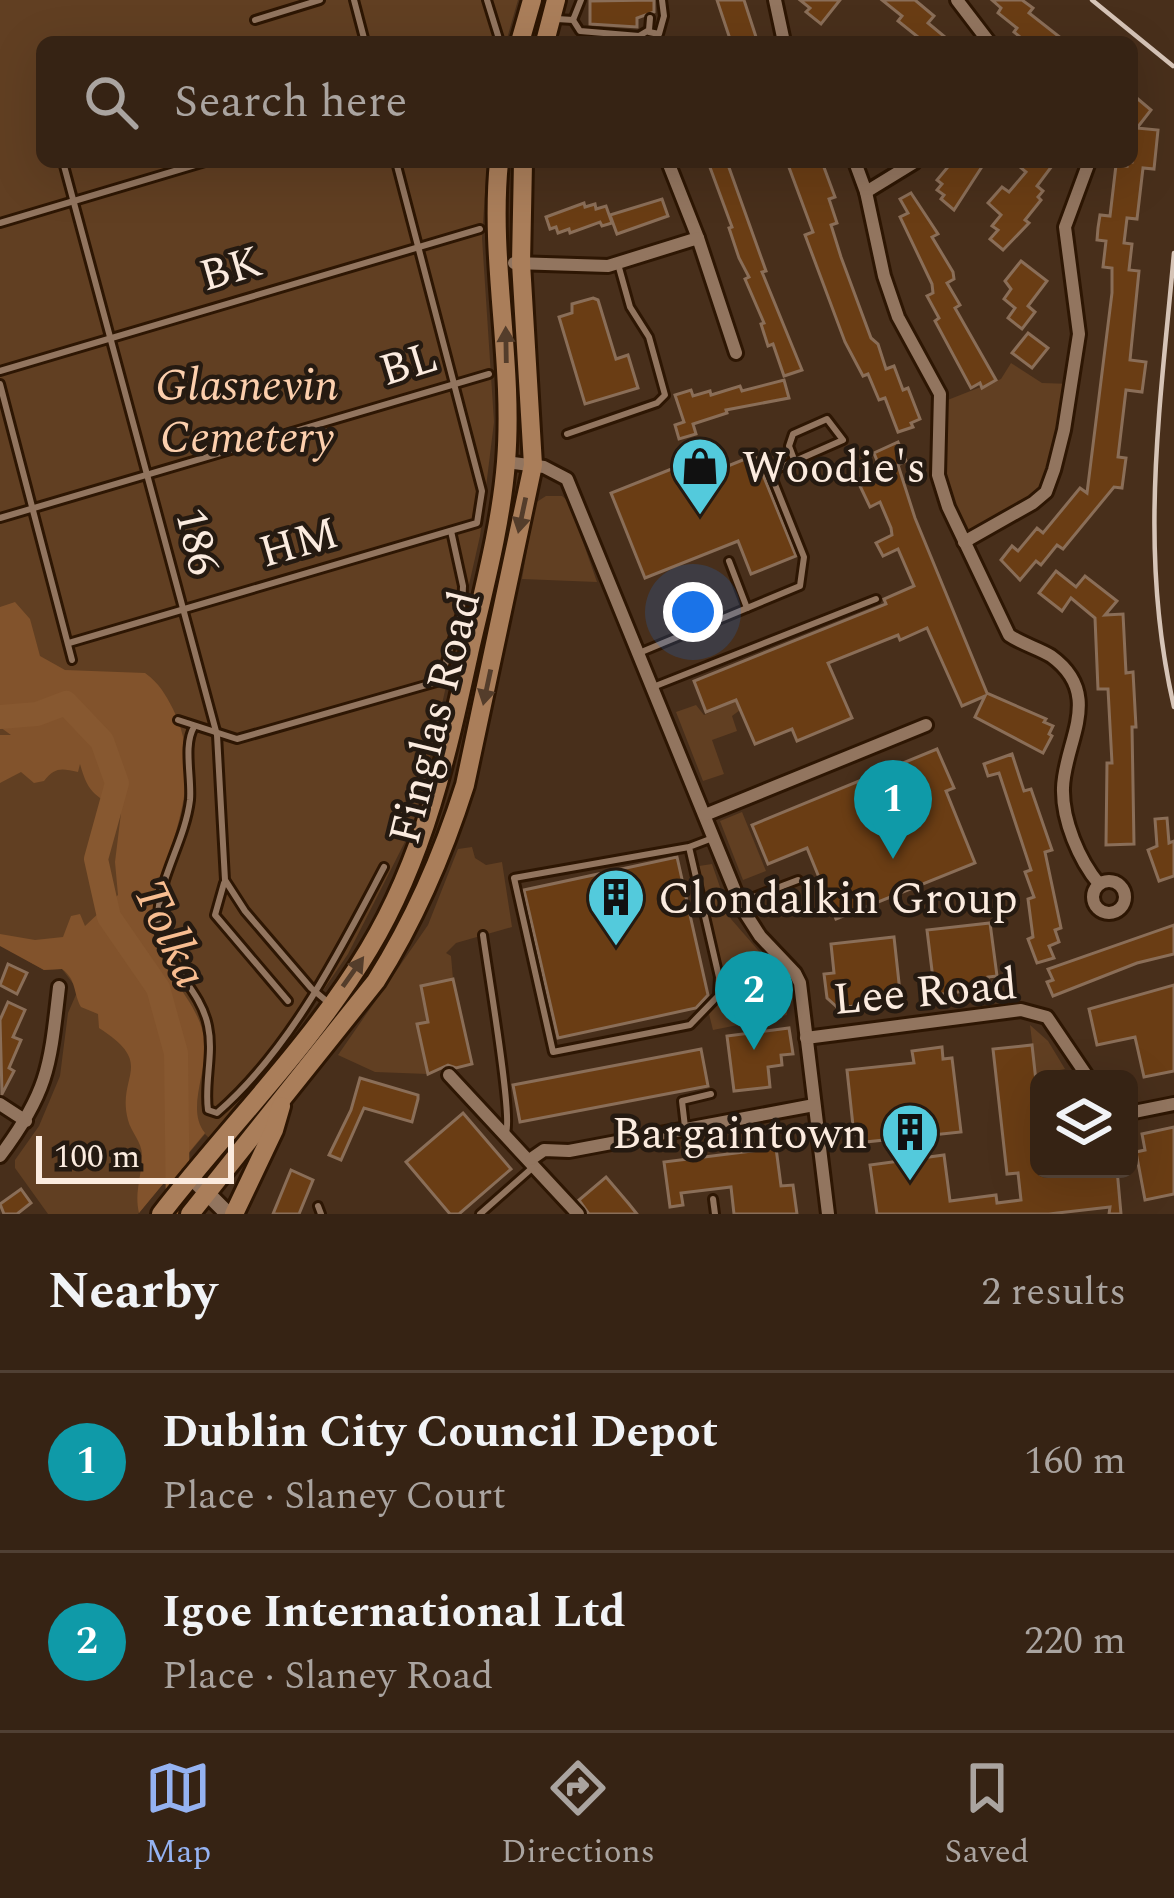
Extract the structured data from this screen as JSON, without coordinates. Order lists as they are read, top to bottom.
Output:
{
  "streets": {
    "main road": ["Finglas Road"],
    "street": ["Lee Road"],
    "lane": [
      "BK",
      "BL",
      "186",
      "HM"
    ]
  },
  "crossings": [
    ["BK", "186"],
    ["BL", "186"],
    ["BL", "HM"],
    ["186", "HM"]
  ],
  "water": ["Tolka"],
  "parks": ["Glasnevin Cemetery"],
  "places": {
    "shop": ["Woodie's"],
    "building": ["Clondalkin Group", "Bargaintown"]
  },
  "scale_bar": "100 m",
  "page": {
    "search": "Search here",
    "pins": ["1", "2"],
    "scale": "100 m",
    "heading": ["Nearby", "2 results"],
    "list": [
      {
        "mark": "1",
        "name": "Dublin City Council Depot",
        "note": "Place · Slaney Court",
        "value": "160 m"
      },
      {
        "mark": "2",
        "name": "Igoe International Ltd",
        "note": "Place · Slaney Road",
        "value": "220 m"
      }
    ],
    "nav": ["Map", "Directions", "Saved"]
  }
}
